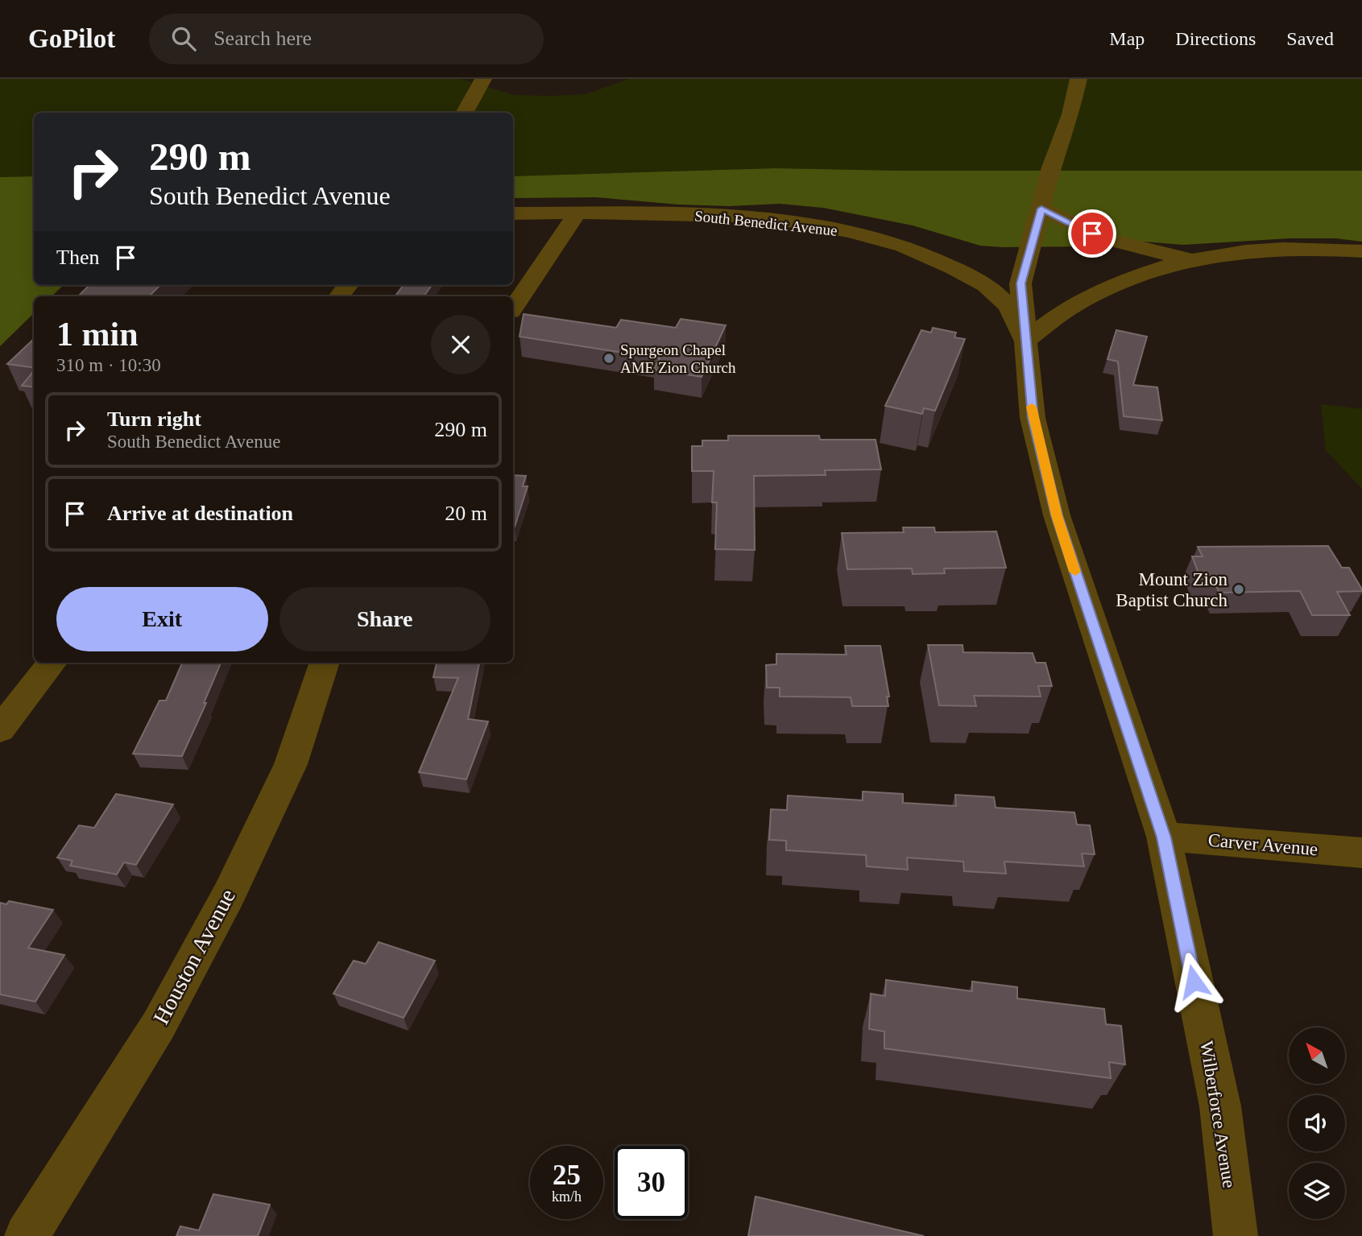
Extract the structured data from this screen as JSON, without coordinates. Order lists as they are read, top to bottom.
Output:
{
  "streets": {
    "street": [
      "South Benedict Avenue",
      "Carver Avenue",
      "Houston Avenue",
      "Wilberforce Avenue"
    ]
  },
  "crossings": [
    ["South Benedict Avenue", "Wilberforce Avenue"],
    ["Carver Avenue", "Wilberforce Avenue"]
  ],
  "places": ["Spurgeon Chapel AME Zion Church", "Mount Zion Baptist Church"],
  "north": "top left",
  "page": {
    "header": "GoPilot",
    "search": "Search here",
    "nav": ["Map", "Directions", "Saved"],
    "turn": ["290 m", "South Benedict Avenue"],
    "then": "Then",
    "heading": ["1 min", "310 m · 10:30"],
    "list": [
      {
        "name": "Turn right",
        "note": "South Benedict Avenue",
        "value": "290 m"
      },
      {
        "name": "Arrive at destination",
        "value": "20 m"
      }
    ],
    "buttons": ["Exit", "Share"],
    "speed": "25 km/h",
    "limit": "30"
  }
}
